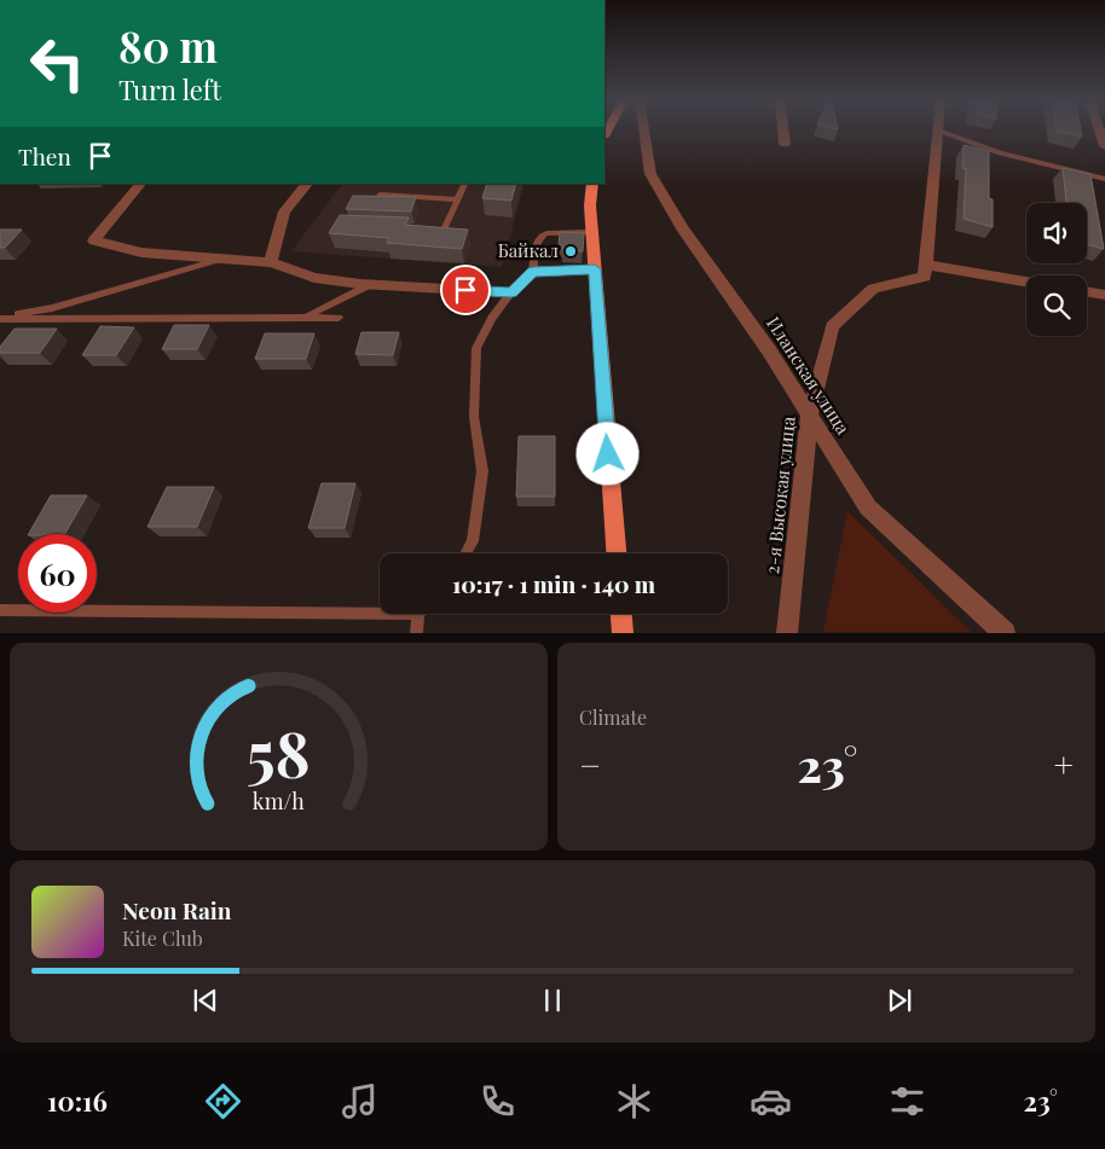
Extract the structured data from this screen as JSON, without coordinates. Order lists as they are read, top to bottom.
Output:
{
  "streets": {
    "street": ["Иланская улица", "2-я Высокая улица"]
  },
  "crossings": [
    ["Иланская улица", "2-я Высокая улица"]
  ],
  "places": ["Байкал"],
  "page": {
    "turn": ["80 m", "Turn left"],
    "then": "Then",
    "limit": "60",
    "trip": "10:17 · 1 min · 140 m",
    "tile": "Climate",
    "heat": ["−", "23°", "+"],
    "song": ["Neon Rain", "Kite Club"],
    "tabs": ["10:16", "23°"],
    "gauge": ["58", "km/h"]
  }
}
